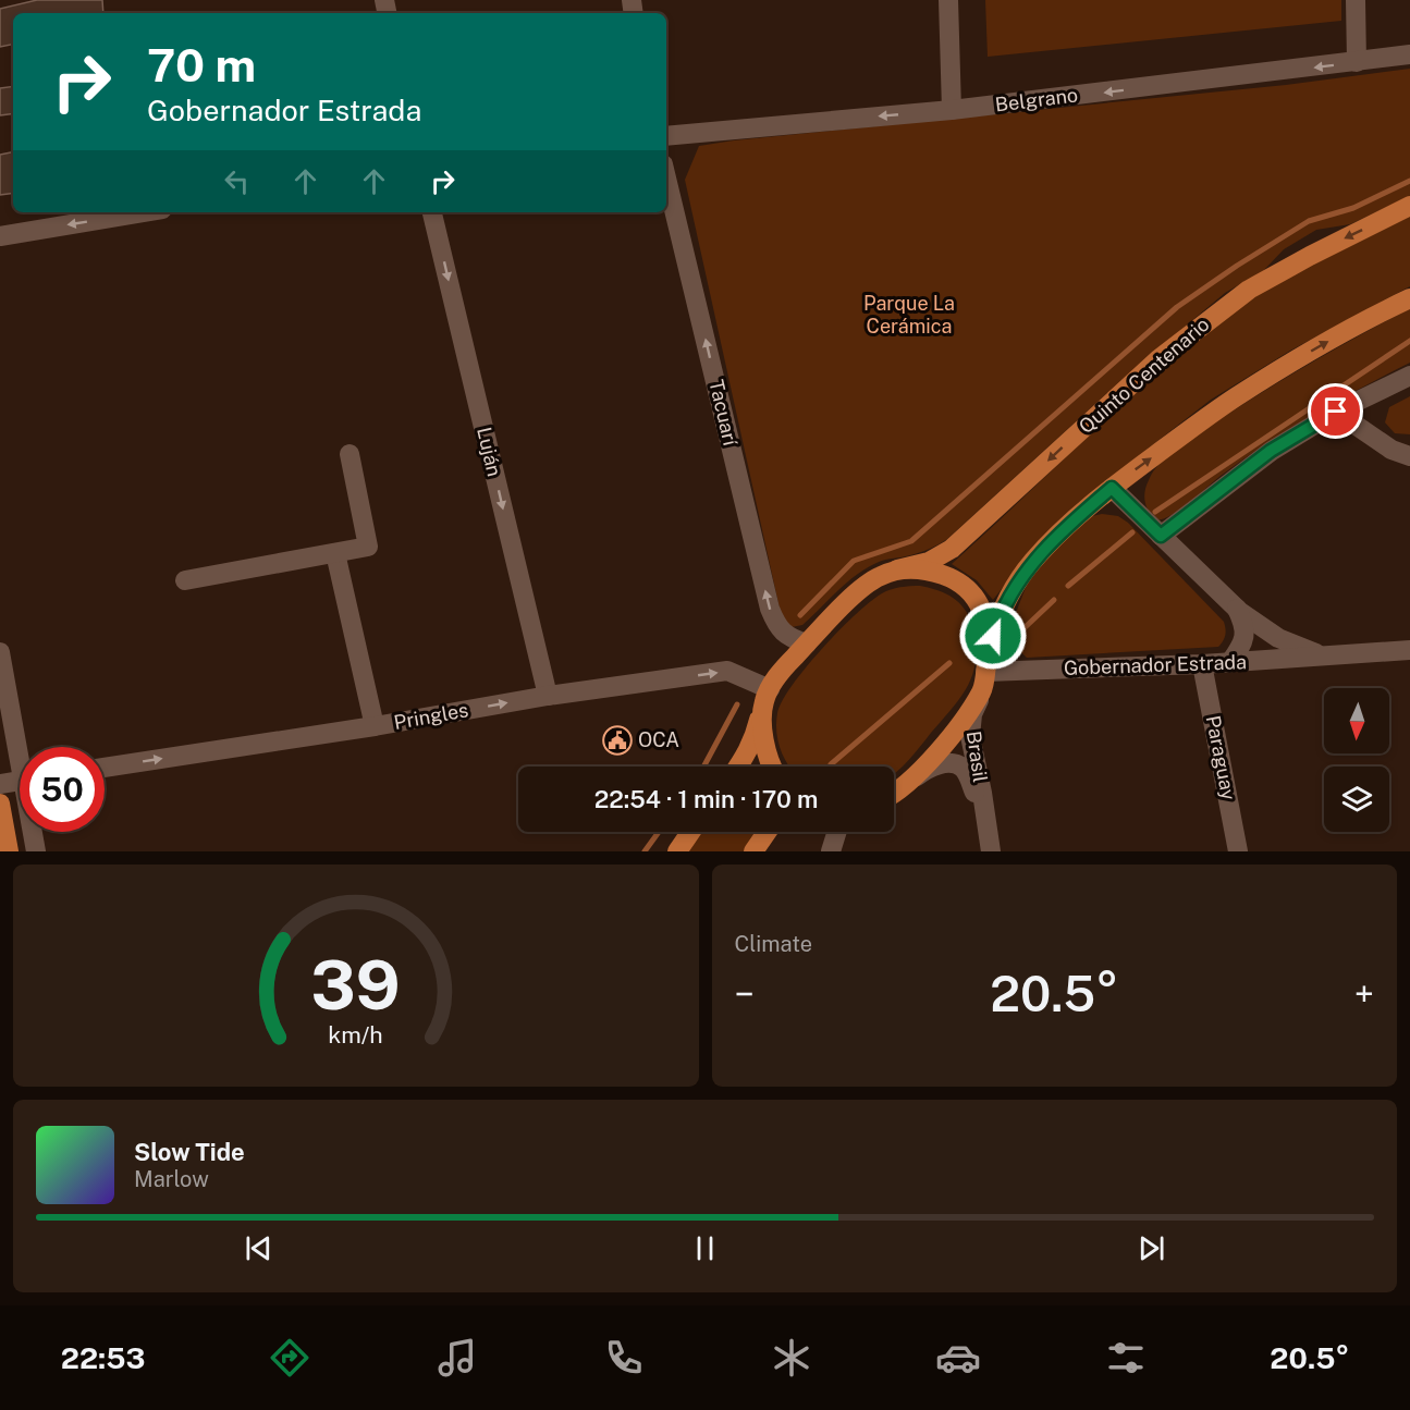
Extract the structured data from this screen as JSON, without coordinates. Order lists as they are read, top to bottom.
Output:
{
  "streets": {
    "main road": ["Quinto Centenario"],
    "street": [
      "Belgrano",
      "Tacuarí",
      "Luján",
      "Gobernador Estrada",
      "Pringles",
      "Brasil",
      "Paraguay"
    ]
  },
  "crossings": [
    ["Quinto Centenario", "Tacuarí"],
    ["Quinto Centenario", "Pringles"],
    ["Luján", "Pringles"],
    ["Gobernador Estrada", "Brasil"],
    ["Gobernador Estrada", "Paraguay"]
  ],
  "one_way": ["Belgrano", "Tacuarí", "Pringles"],
  "parks": ["Parque La Cerámica"],
  "places": {
    "public building": ["OCA"]
  },
  "north": "bottom",
  "page": {
    "turn": ["70 m", "Gobernador Estrada"],
    "limit": "50",
    "trip": "22:54 · 1 min · 170 m",
    "tile": "Climate",
    "heat": ["−", "20.5°", "+"],
    "song": ["Slow Tide", "Marlow"],
    "tabs": ["22:53", "20.5°"],
    "gauge": ["39", "km/h"]
  }
}
